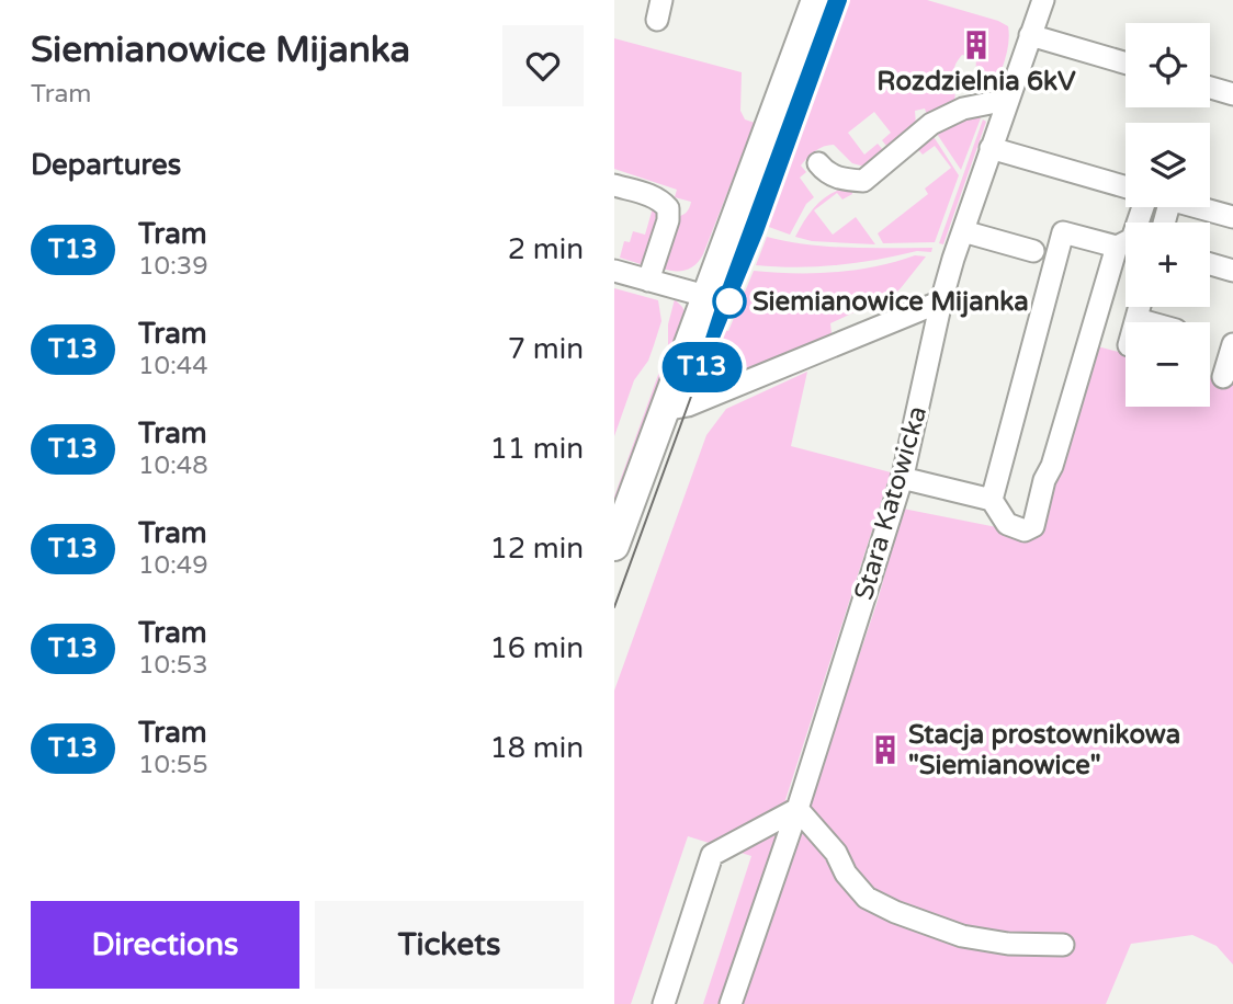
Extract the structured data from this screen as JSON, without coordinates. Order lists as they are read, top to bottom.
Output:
{
  "streets": {
    "street": ["Stara Katowicka"]
  },
  "places": {
    "building": ["Rozdzielnia 6kV", "Stacja prostownikowa \"Siemianowice\""],
    "other": ["Siemianowice Mijanka"]
  },
  "lines": ["tram line T13"],
  "page": {
    "heading": [
      ["Siemianowice Mijanka", "Tram"],
      "Departures"
    ],
    "on_map": "T13",
    "map_buttons": ["+", "−"],
    "list": [
      {
        "mark": "T13",
        "name": "Tram",
        "note": "10:39",
        "value": "2 min"
      },
      {
        "mark": "T13",
        "name": "Tram",
        "note": "10:44",
        "value": "7 min"
      },
      {
        "mark": "T13",
        "name": "Tram",
        "note": "10:48",
        "value": "11 min"
      },
      {
        "mark": "T13",
        "name": "Tram",
        "note": "10:49",
        "value": "12 min"
      },
      {
        "mark": "T13",
        "name": "Tram",
        "note": "10:53",
        "value": "16 min"
      },
      {
        "mark": "T13",
        "name": "Tram",
        "note": "10:55",
        "value": "18 min"
      }
    ],
    "buttons": ["Directions", "Tickets"]
  }
}
